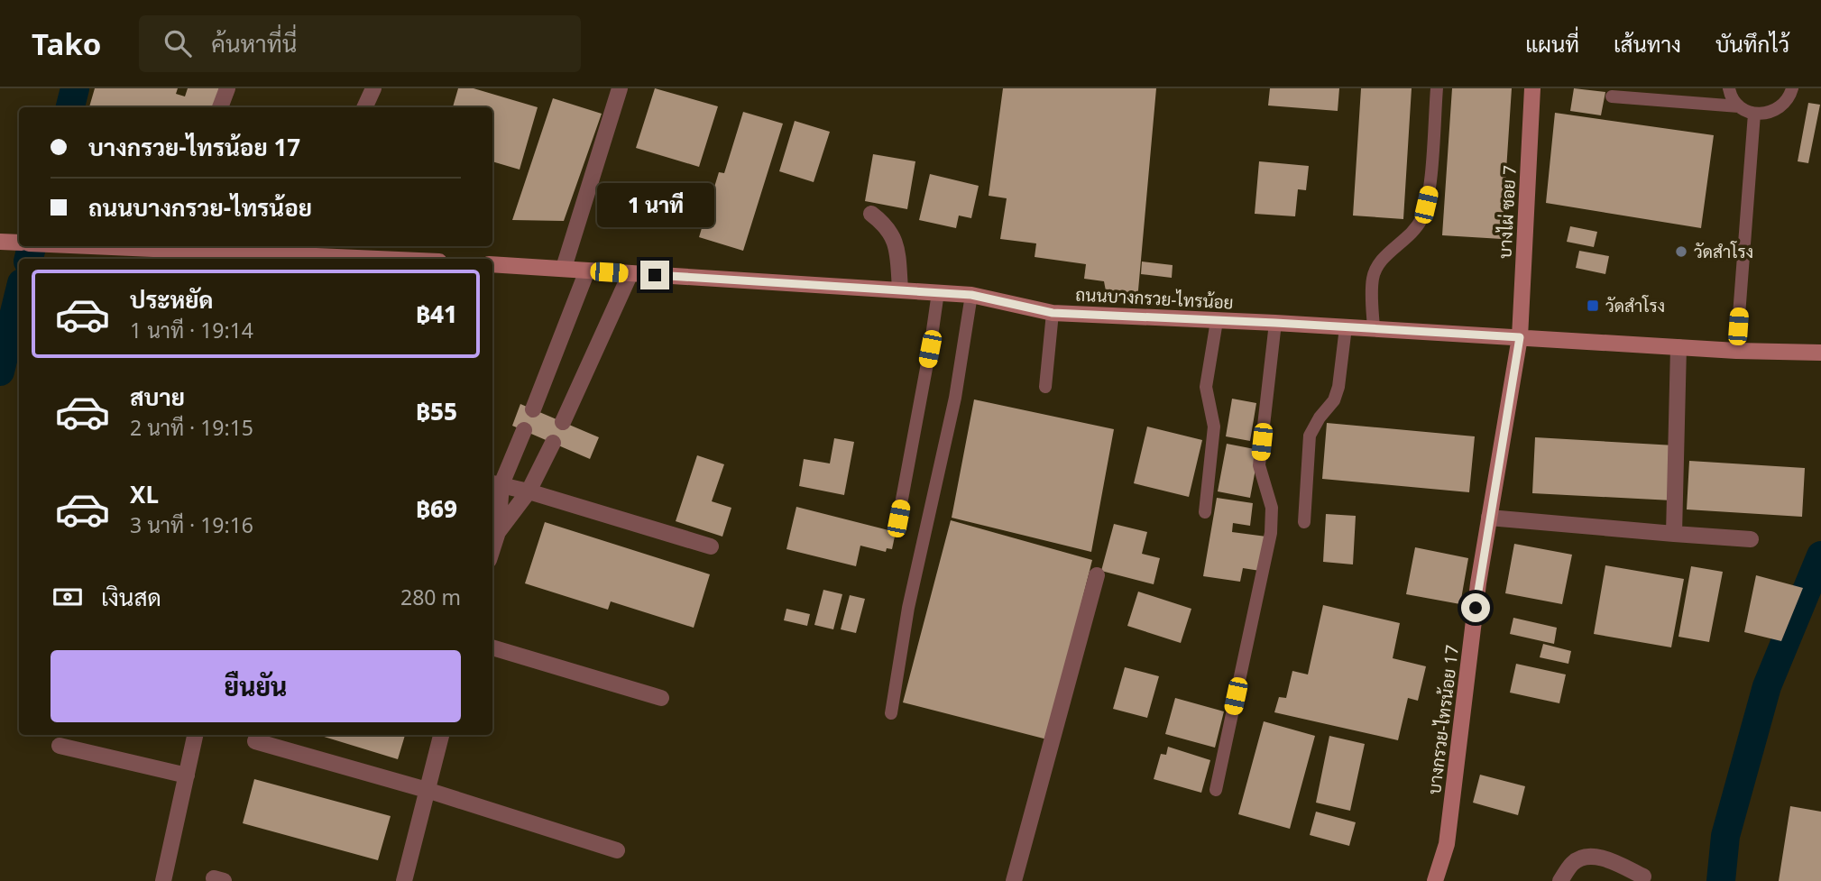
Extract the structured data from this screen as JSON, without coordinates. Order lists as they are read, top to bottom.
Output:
{
  "streets": {
    "main road": ["บางไผ่ ซอย 7", "ถนนบางกรวย-ไทรน้อย", "บางกรวย-ไทรน้อย 17"]
  },
  "crossings": [
    ["บางไผ่ ซอย 7", "ถนนบางกรวย-ไทรน้อย"],
    ["บางไผ่ ซอย 7", "บางกรวย-ไทรน้อย 17"],
    ["ถนนบางกรวย-ไทรน้อย", "บางกรวย-ไทรน้อย 17"]
  ],
  "places": {
    "other": ["วัดสําโรง"],
    "transit": ["วัดสำโรง"]
  },
  "page": {
    "header": "Tako",
    "search": "ค้นหาที่นี่",
    "nav": ["แผนที่", "เส้นทาง", "บันทึกไว้"],
    "banner": ["บางกรวย-ไทรน้อย 17", "ถนนบางกรวย-ไทรน้อย"],
    "bubble": "1 นาที",
    "list": [
      {
        "name": "ประหยัด",
        "note": "1 นาที · 19:14",
        "value": "฿41"
      },
      {
        "name": "สบาย",
        "note": "2 นาที · 19:15",
        "value": "฿55"
      },
      {
        "name": "XL",
        "note": "3 นาที · 19:16",
        "value": "฿69"
      }
    ],
    "pay": ["เงินสด", "280 m"],
    "buttons": "ยืนยัน"
  }
}
